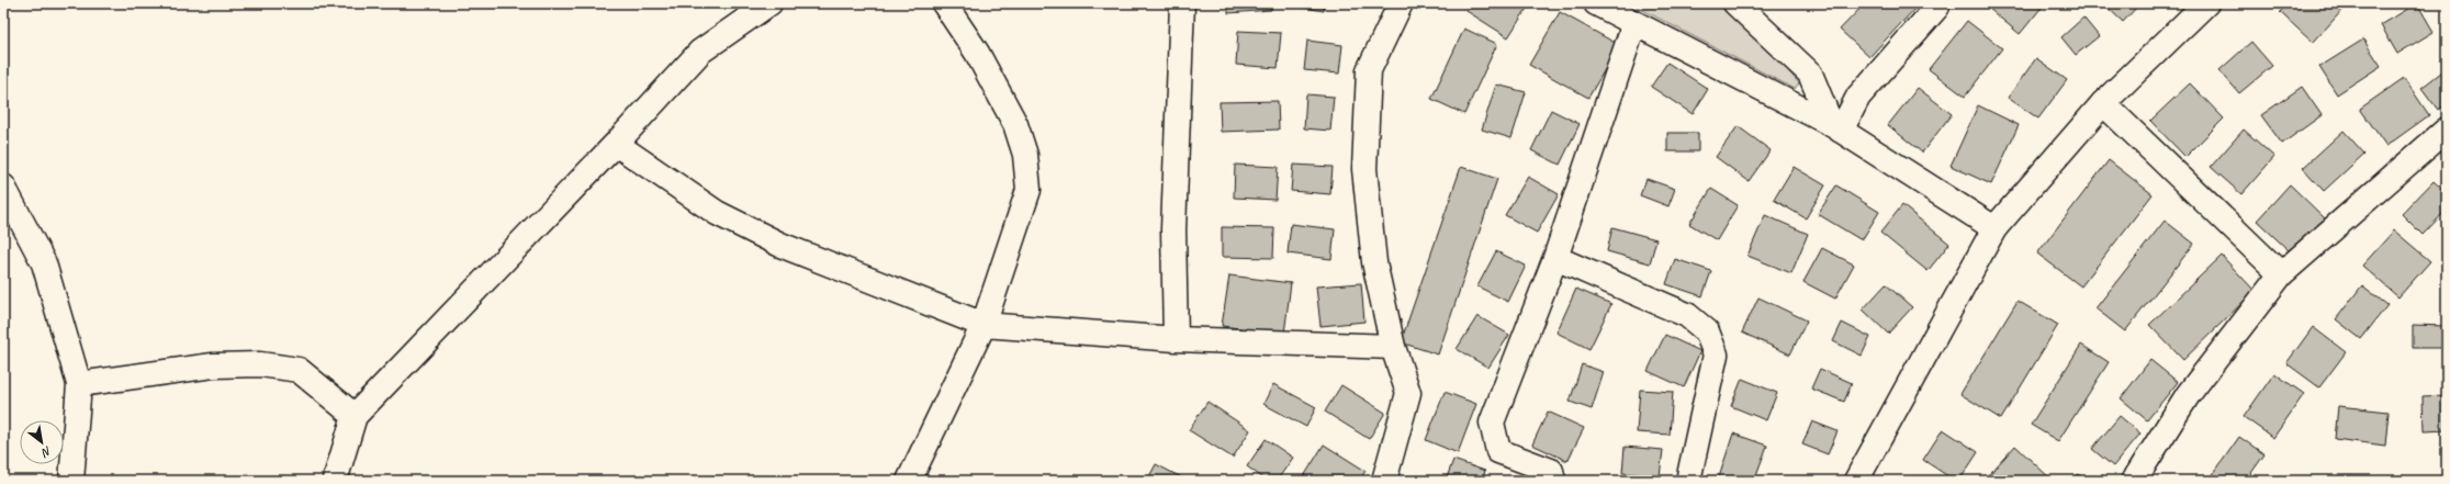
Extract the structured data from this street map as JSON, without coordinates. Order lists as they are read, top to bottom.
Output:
{
  "north": "bottom right"
}
